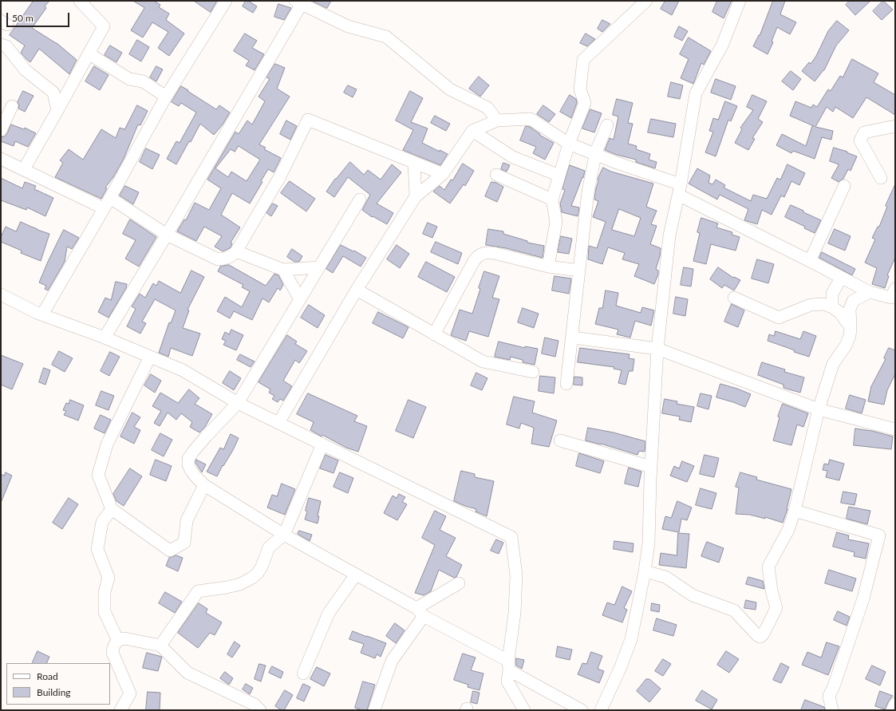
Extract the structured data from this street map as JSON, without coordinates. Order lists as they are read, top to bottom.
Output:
{
  "legend": ["Road", "Building"],
  "scale_bar": "50 m"
}
